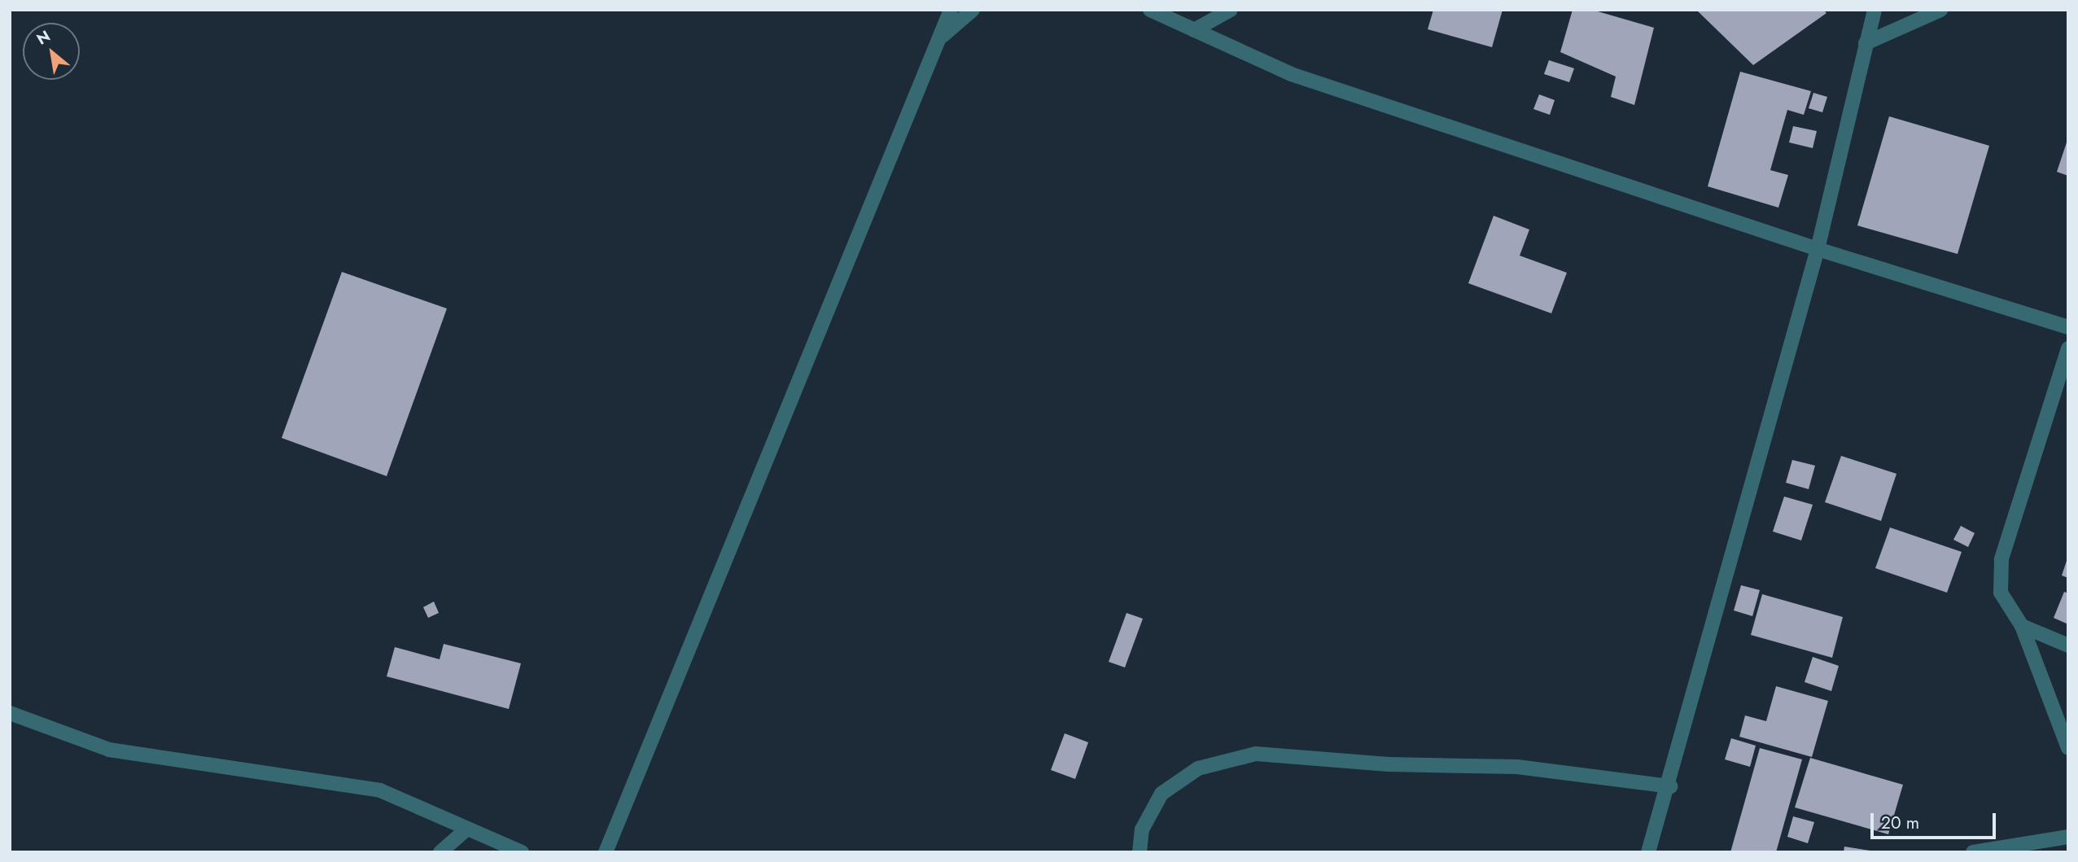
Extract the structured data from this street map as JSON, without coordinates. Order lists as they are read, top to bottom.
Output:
{
  "scale_bar": "20 m",
  "north": "top left"
}
